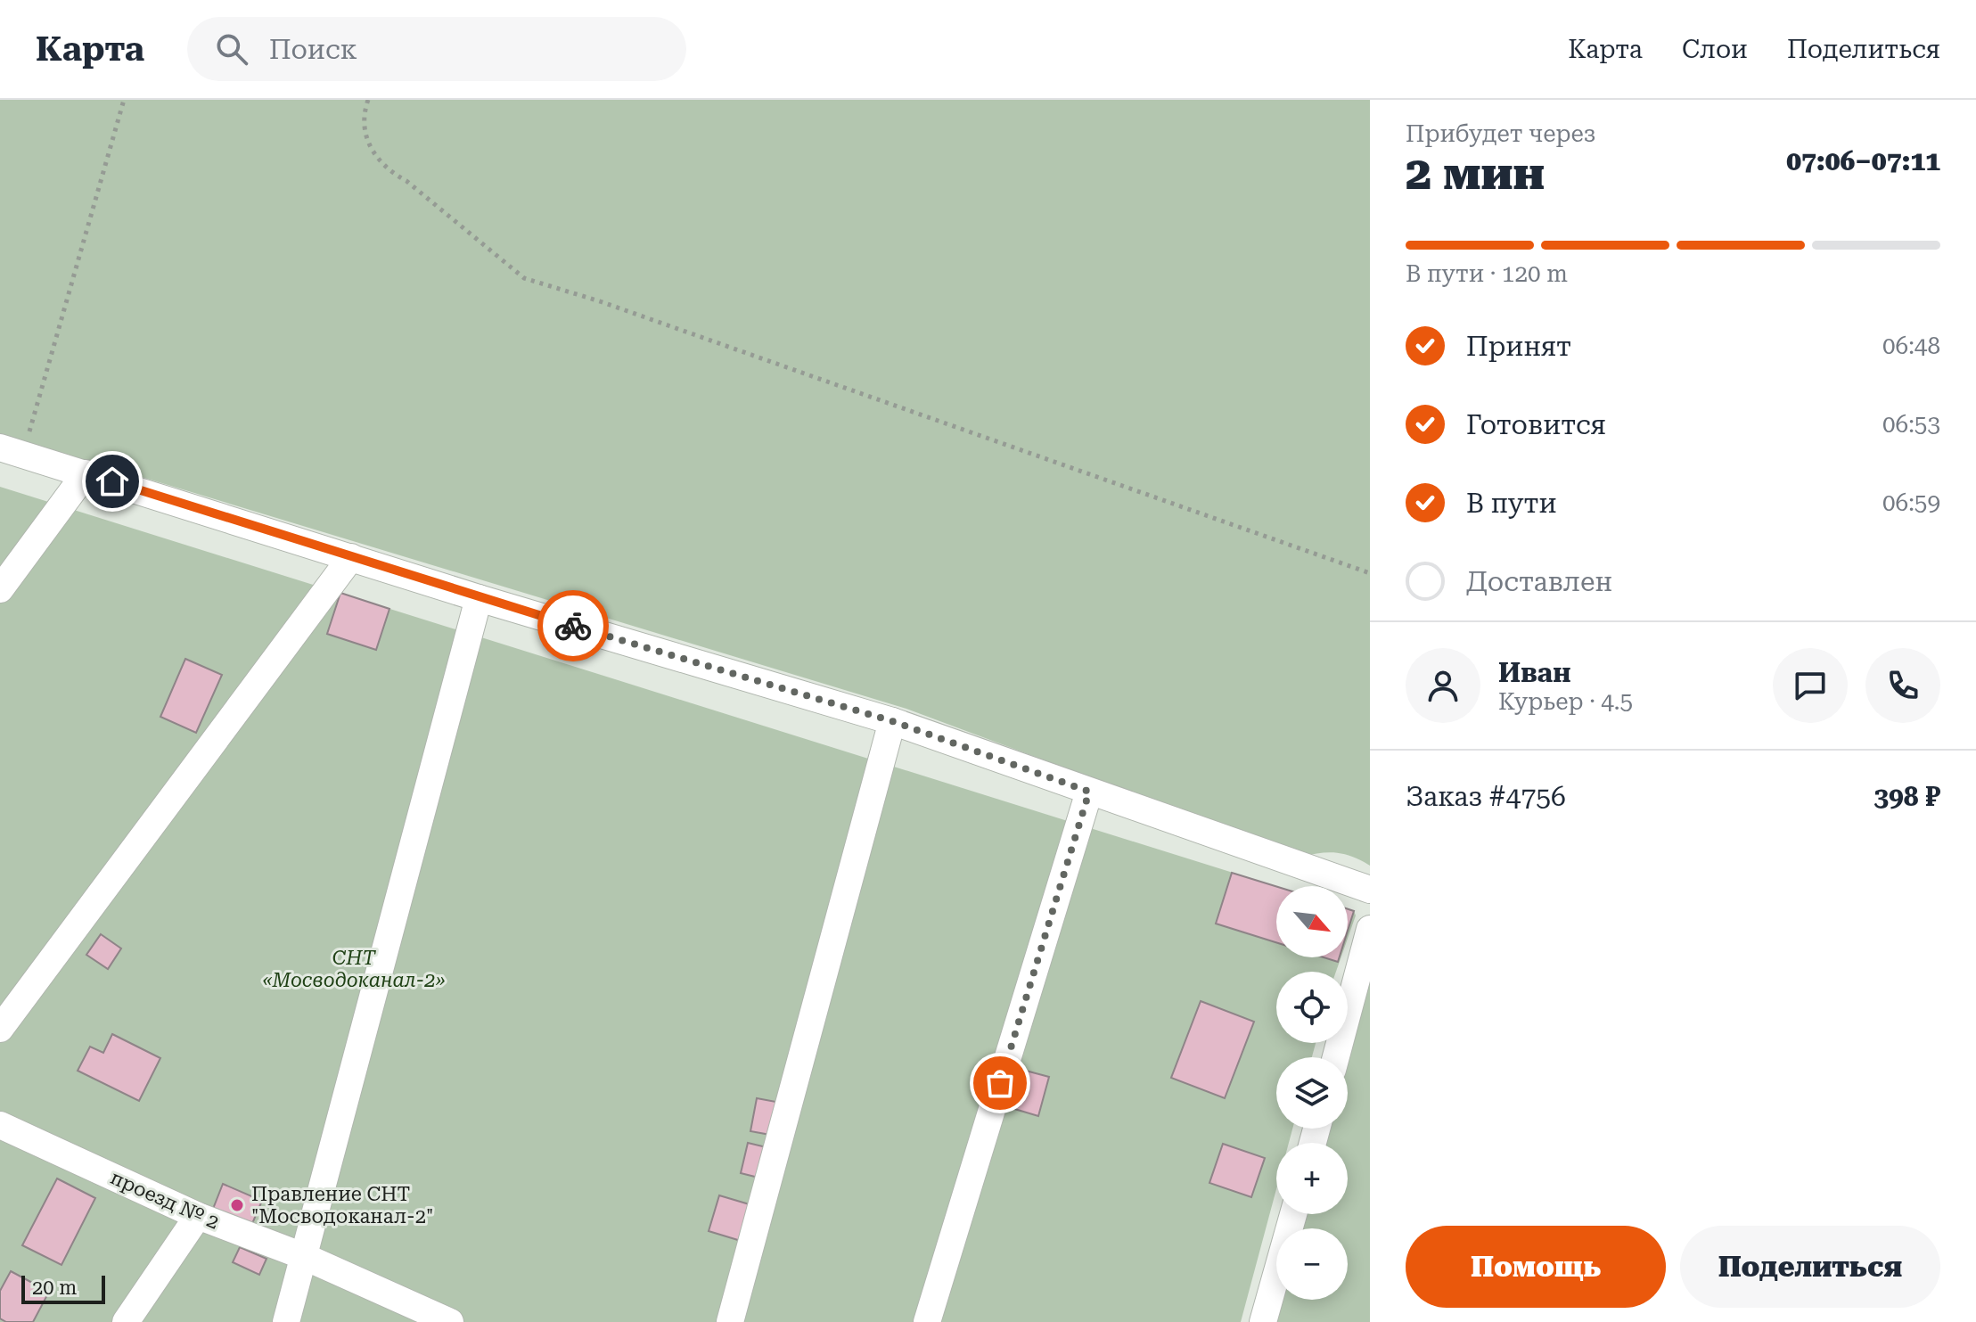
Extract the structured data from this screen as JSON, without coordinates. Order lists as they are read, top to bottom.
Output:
{
  "streets": {
    "street": ["проезд № 2"]
  },
  "parks": ["СНТ «Мосводоканал-2»"],
  "places": ["Правление СНТ \"Мосводоканал-2\""],
  "scale_bar": "20 m",
  "north": "bottom right",
  "page": {
    "header": "Карта",
    "search": "Поиск",
    "nav": ["Карта", "Слои", "Поделиться"],
    "heading": ["2 мин", "Прибудет через", "07:06–07:11"],
    "panel": [
      "Иван",
      "Курьер · 4.5",
      "Заказ #4756",
      "398 ₽"
    ],
    "bar": "В пути · 120 m",
    "list": [
      ["Принят", "06:48"],
      ["Готовится", "06:53"],
      ["В пути", "06:59"],
      "Доставлен"
    ],
    "map_buttons": ["+", "−"],
    "buttons": ["Помощь", "Поделиться"],
    "scale": "20 m"
  }
}
